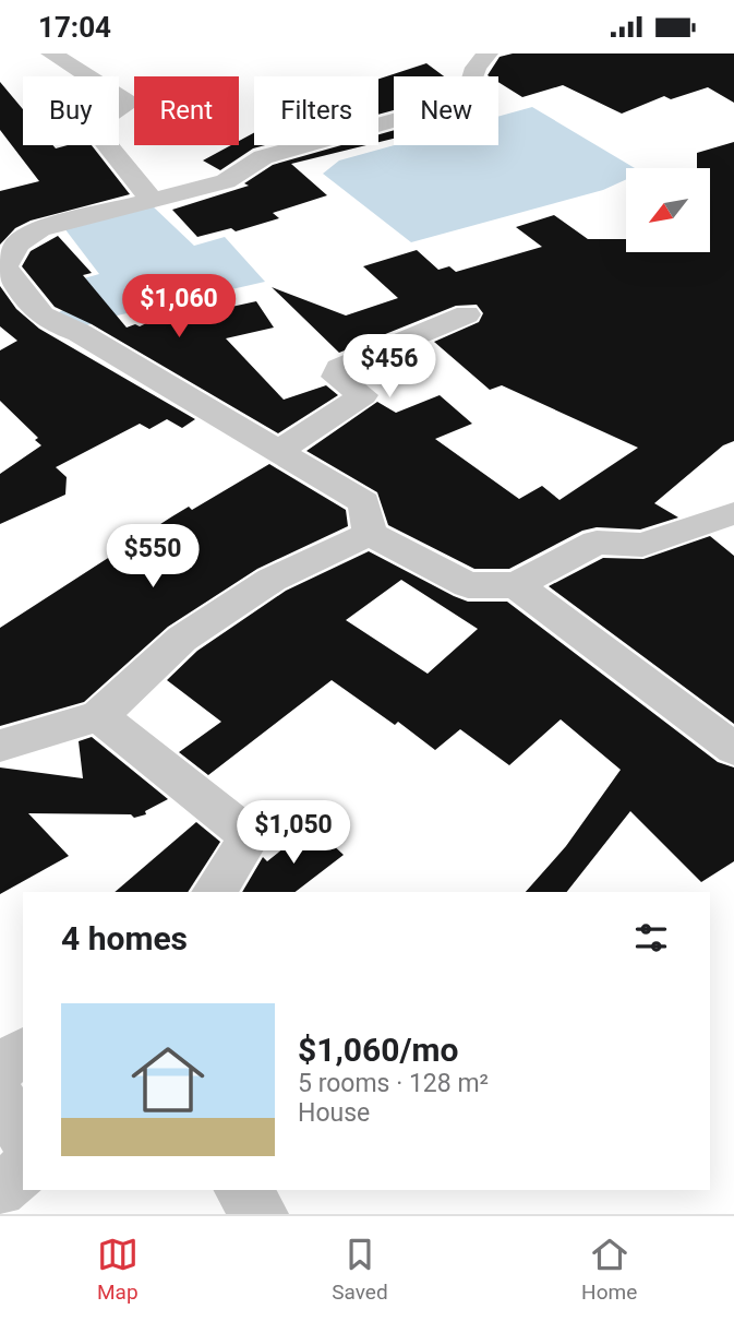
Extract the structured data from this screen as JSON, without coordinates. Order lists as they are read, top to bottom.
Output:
{
  "north": "bottom left",
  "page": {
    "status": "17:04",
    "chip": [
      "Buy",
      "Rent",
      "Filters",
      "New"
    ],
    "price": [
      "$1,060",
      "$456",
      "$550",
      "$1,050"
    ],
    "heading": "4 homes",
    "list": [
      {
        "name": "$1,060/mo",
        "note": "5 rooms · 128 m² · House"
      }
    ],
    "tabs": ["Map", "Saved", "Home"]
  }
}
